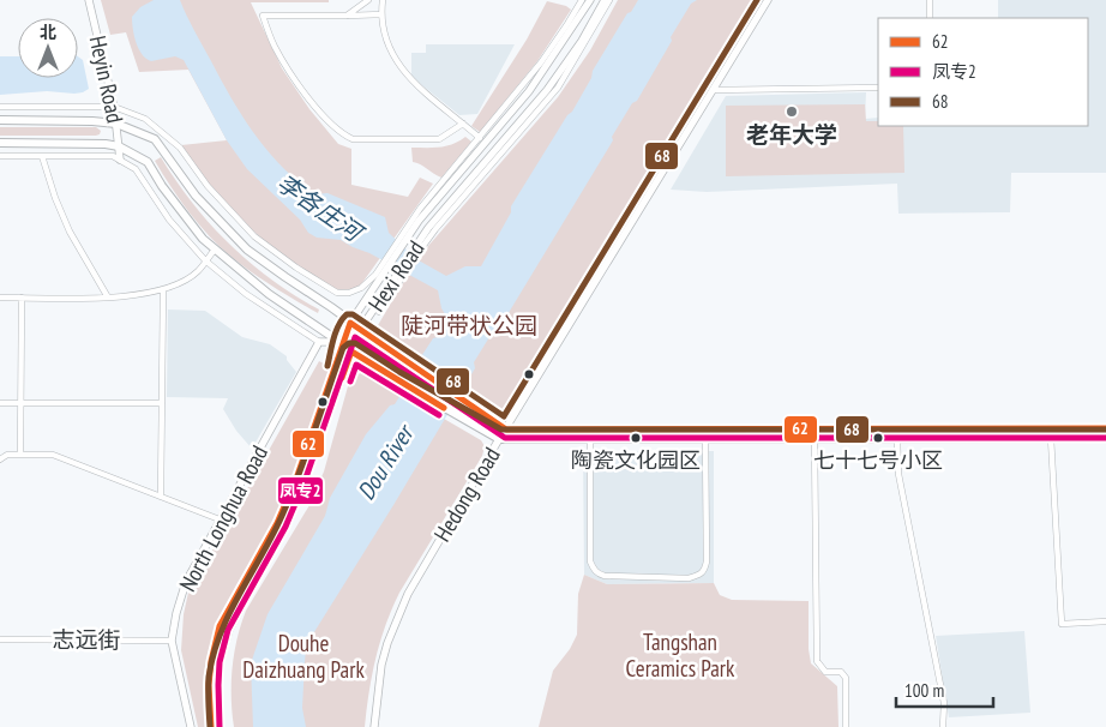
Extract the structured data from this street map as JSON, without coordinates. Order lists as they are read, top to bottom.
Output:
{
  "streets": {
    "main road": [
      "Heyin Road",
      "Hexi Road",
      "Hedong Road",
      "North Longhua Road"
    ],
    "street": ["志远街"]
  },
  "crossings": [
    ["North Longhua Road", "志远街"]
  ],
  "water": ["李各庄河", "Dou River"],
  "parks": ["陡河带状公园", "Tangshan Ceramics Park", "Douhe Daizhuang Park"],
  "places": ["老年大学", "陶瓷文化园区", "七十七号小区"],
  "lines": ["transit line 68", "transit line 62", "transit line 凤专2"],
  "legend": ["62", "凤专2", "68"],
  "scale_bar": "100 m",
  "north": "top"
}
